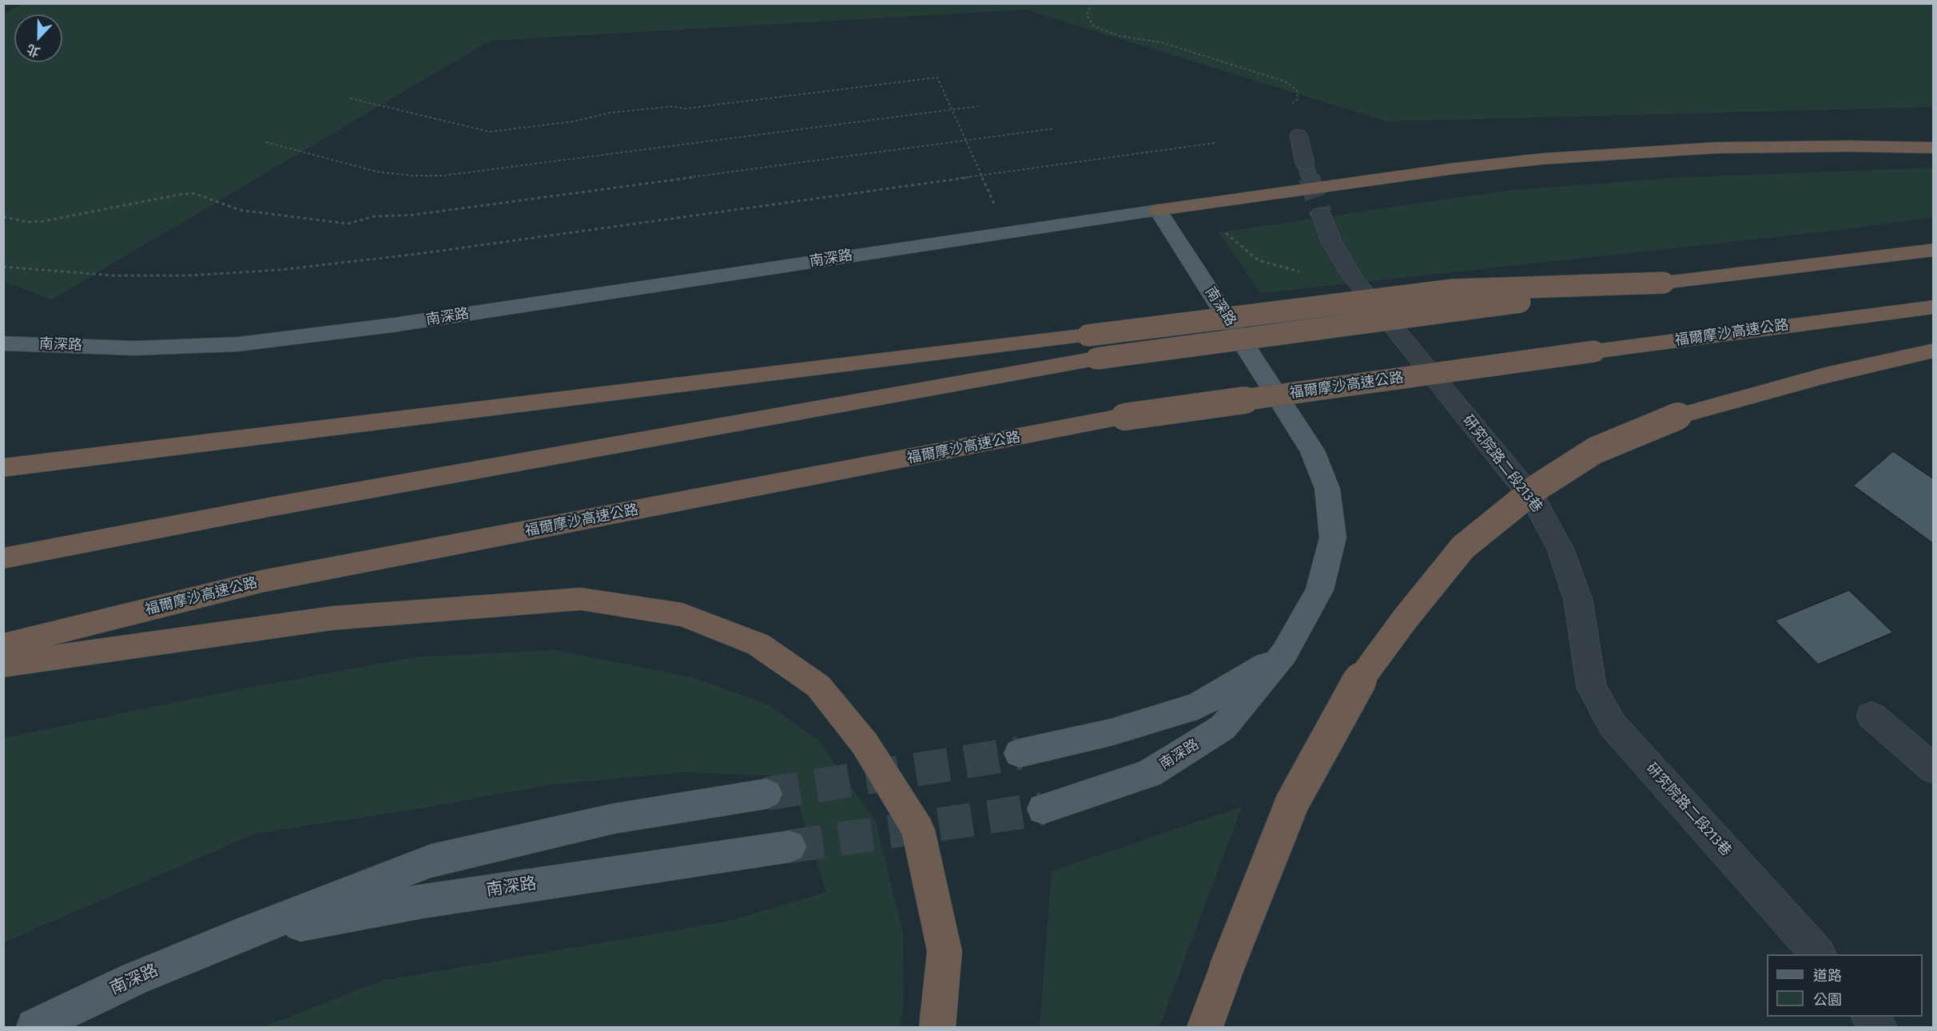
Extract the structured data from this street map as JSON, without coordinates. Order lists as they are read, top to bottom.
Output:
{
  "streets": {
    "highway": ["福爾摩沙高速公路"],
    "main road": ["南深路"],
    "lane": ["研究院路二段213巷"]
  },
  "legend": ["道路", "公園"],
  "north": "bottom"
}
